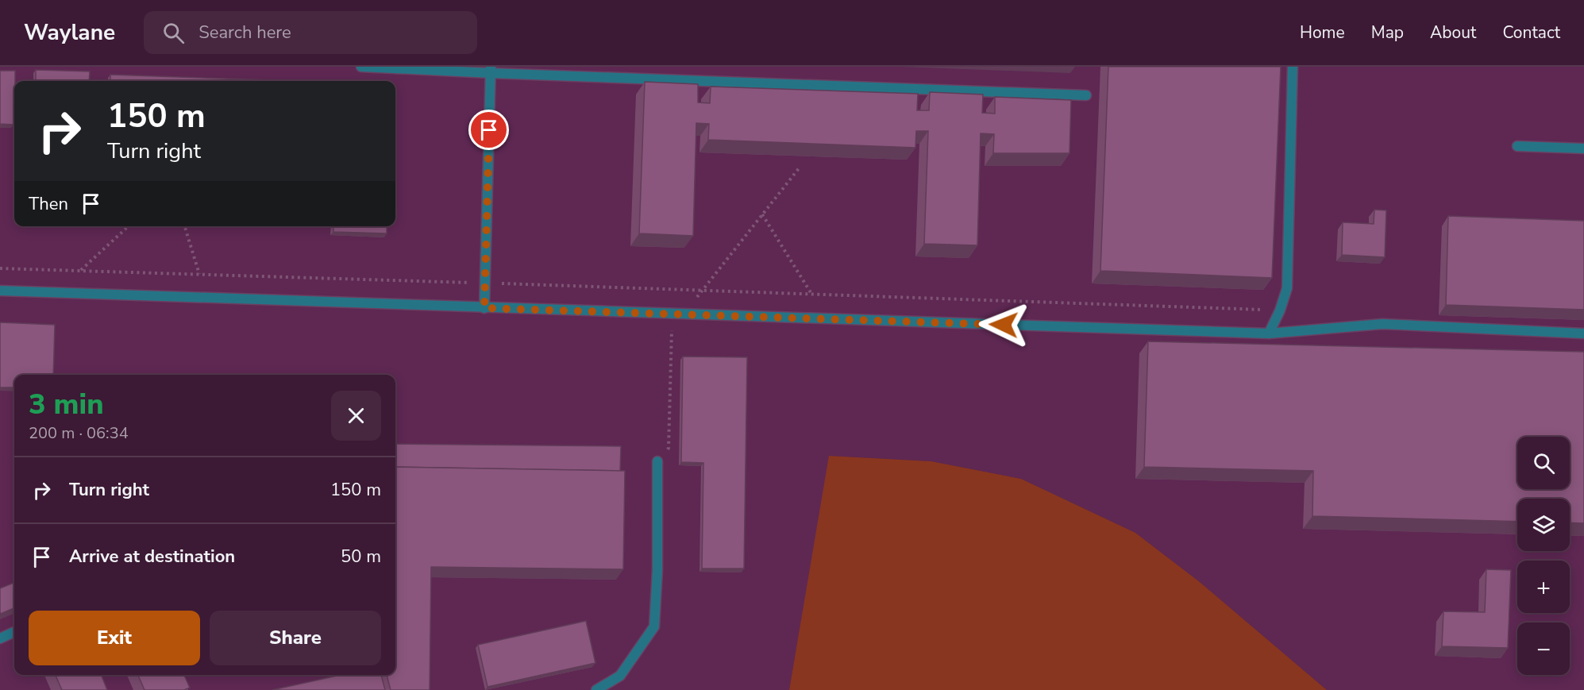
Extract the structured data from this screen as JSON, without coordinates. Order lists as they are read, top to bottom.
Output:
{
  "page": {
    "header": "Waylane",
    "search": "Search here",
    "nav": [
      "Home",
      "Map",
      "About",
      "Contact"
    ],
    "turn": ["150 m", "Turn right"],
    "then": "Then",
    "heading": ["3 min", "200 m · 06:34"],
    "map_buttons": ["+", "−"],
    "list": [
      {
        "name": "Turn right",
        "value": "150 m"
      },
      {
        "name": "Arrive at destination",
        "value": "50 m"
      }
    ],
    "buttons": ["Exit", "Share"]
  }
}
